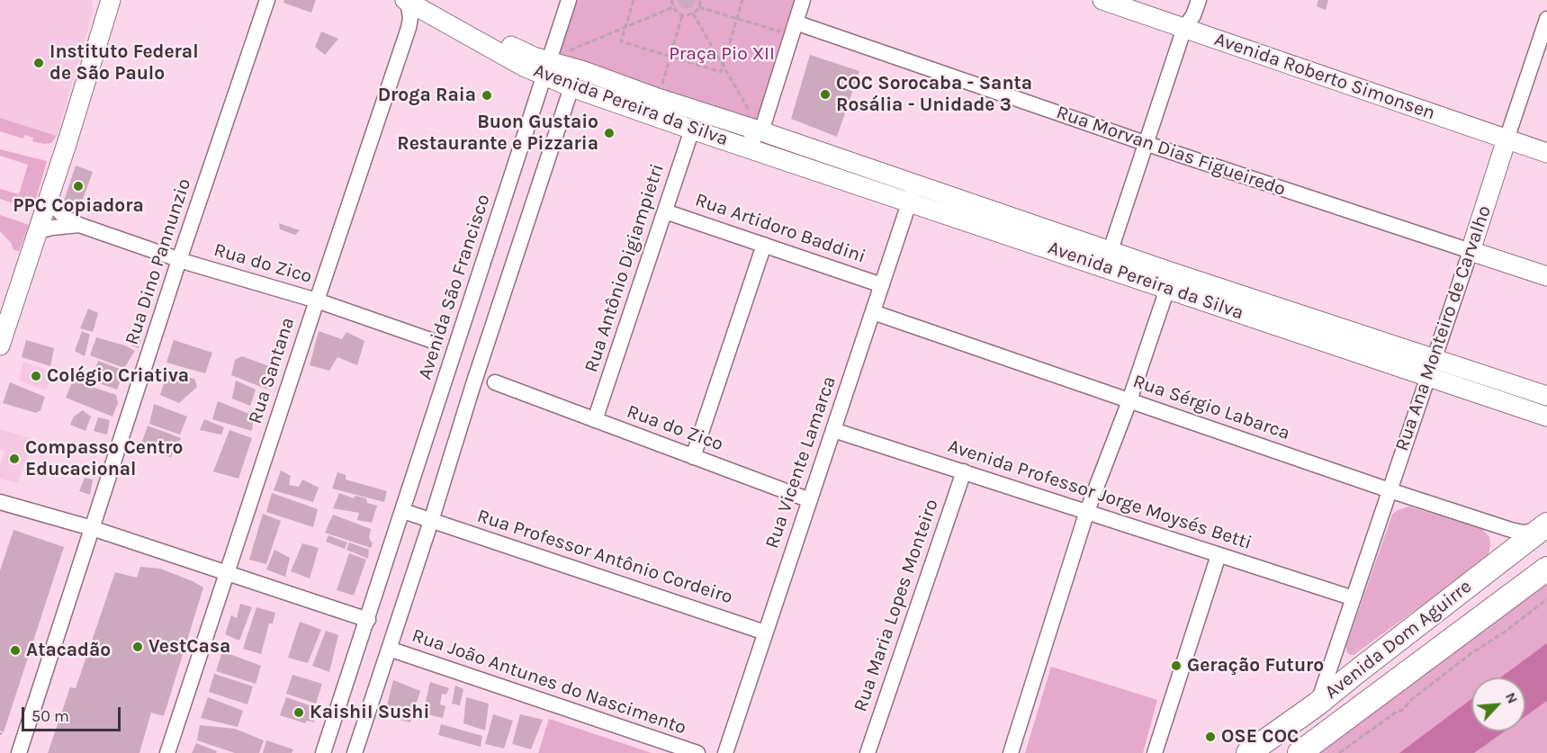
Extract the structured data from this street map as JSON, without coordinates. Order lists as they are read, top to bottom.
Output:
{
  "streets": {
    "highway": ["Avenida Dom Aguirre"],
    "main road": [
      "Avenida Roberto Simonsen",
      "Avenida Pereira da Silva",
      "Rua Morvan Dias Figueiredo",
      "Rua Ana Monteiro de Carvalho"
    ],
    "street": [
      "Rua Artidoro Baddini",
      "Rua Dino Pannunzio",
      "Rua do Zico",
      "Rua Antônio Digiampietri",
      "Avenida São Francisco",
      "Rua Santana",
      "Rua Sérgio Labarca",
      "Rua Vicente Lamarca",
      "Avenida Professor Jorge Moysés Betti",
      "Rua Professor Antônio Cordeiro",
      "Rua Maria Lopes Monteiro",
      "Rua João Antunes do Nascimento"
    ]
  },
  "crossings": [
    ["Avenida Roberto Simonsen", "Rua Ana Monteiro de Carvalho"],
    ["Avenida Pereira da Silva", "Rua Antônio Digiampietri"],
    ["Avenida Pereira da Silva", "Avenida São Francisco"],
    ["Avenida Pereira da Silva", "Rua Ana Monteiro de Carvalho"],
    ["Avenida Pereira da Silva", "Rua Santana"],
    ["Avenida Pereira da Silva", "Rua Vicente Lamarca"],
    ["Rua Morvan Dias Figueiredo", "Rua Ana Monteiro de Carvalho"],
    ["Rua Artidoro Baddini", "Rua Antônio Digiampietri"],
    ["Rua Artidoro Baddini", "Rua Vicente Lamarca"],
    ["Rua Dino Pannunzio", "Rua do Zico"],
    ["Rua do Zico", "Rua Antônio Digiampietri"],
    ["Rua do Zico", "Avenida São Francisco"],
    ["Rua do Zico", "Rua Santana"],
    ["Rua do Zico", "Rua Vicente Lamarca"],
    ["Rua Ana Monteiro de Carvalho", "Rua Sérgio Labarca"],
    ["Rua Ana Monteiro de Carvalho", "Avenida Professor Jorge Moysés Betti"],
    ["Rua Ana Monteiro de Carvalho", "Avenida Dom Aguirre"],
    ["Rua Sérgio Labarca", "Rua Vicente Lamarca"],
    ["Rua Sérgio Labarca", "Avenida Dom Aguirre"],
    ["Rua Vicente Lamarca", "Avenida Professor Jorge Moysés Betti"],
    ["Rua Vicente Lamarca", "Rua Professor Antônio Cordeiro"],
    ["Avenida Professor Jorge Moysés Betti", "Rua Maria Lopes Monteiro"]
  ],
  "parks": ["Praça Pio XII"],
  "places": [
    "Instituto Federal de São Paulo",
    "COC Sorocaba - Santa Rosália - Unidade 3",
    "Droga Raia",
    "Buon Gustaio Restaurante e Pizzaria",
    "PPC Copiadora",
    "Colégio Criativa",
    "Compasso Centro Educacional",
    "VestCasa",
    "Atacadão",
    "Geração Futuro",
    "KaishiI Sushi",
    "OSE COC"
  ],
  "scale_bar": "50 m",
  "north": "top right"
}
